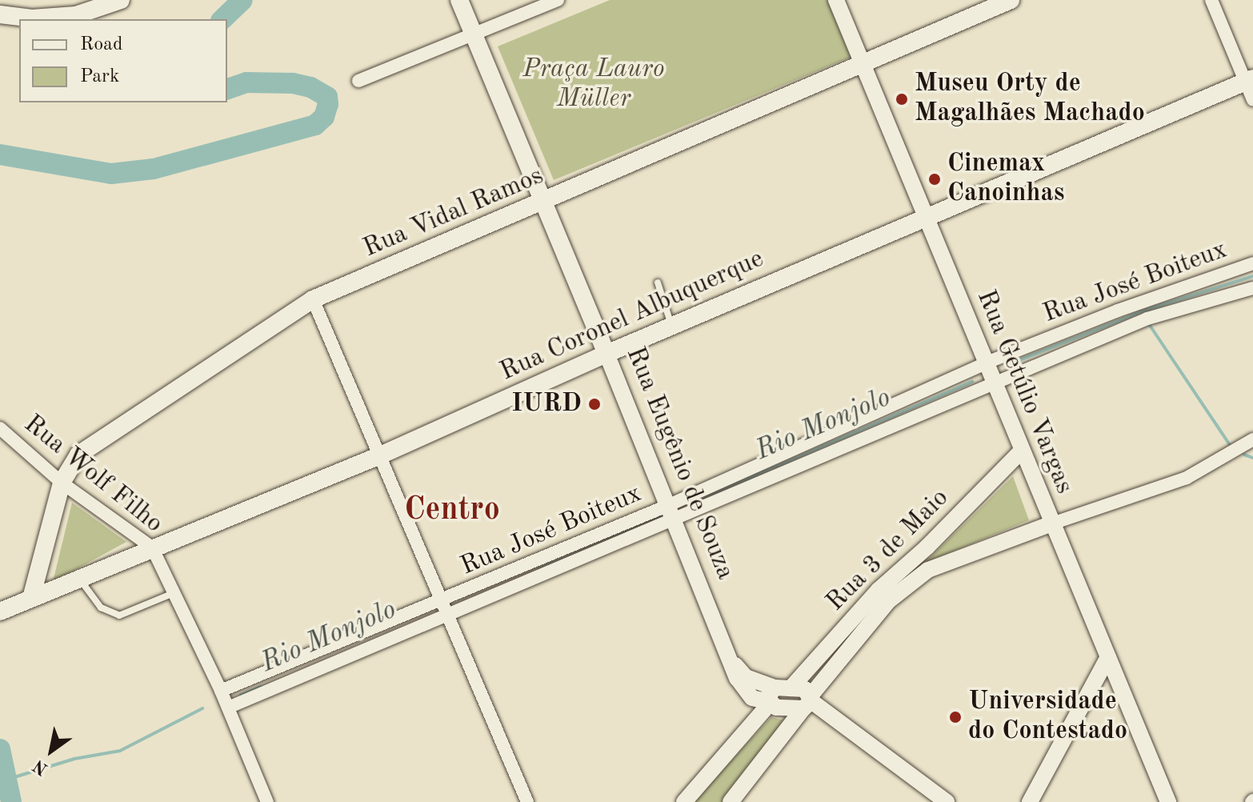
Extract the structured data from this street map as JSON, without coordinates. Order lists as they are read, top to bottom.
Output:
{
  "streets": {
    "main road": ["Rua Vidal Ramos", "Rua Coronel Albuquerque", "Rua Eugênio de Souza"],
    "street": [
      "Rua José Boiteux",
      "Rua Getúlio Vargas",
      "Rua Wolf Filho",
      "Rua 3 de Maio"
    ]
  },
  "crossings": [
    ["Rua Vidal Ramos", "Rua Coronel Albuquerque"],
    ["Rua Vidal Ramos", "Rua Getúlio Vargas"],
    ["Rua Vidal Ramos", "Rua Eugênio de Souza"],
    ["Rua Vidal Ramos", "Rua Wolf Filho"],
    ["Rua José Boiteux", "Rua Getúlio Vargas"],
    ["Rua José Boiteux", "Rua Eugênio de Souza"],
    ["Rua José Boiteux", "Rua Wolf Filho"],
    ["Rua Coronel Albuquerque", "Rua Getúlio Vargas"],
    ["Rua Coronel Albuquerque", "Rua Eugênio de Souza"],
    ["Rua Coronel Albuquerque", "Rua Wolf Filho"],
    ["Rua Getúlio Vargas", "Rua 3 de Maio"],
    ["Rua Eugênio de Souza", "Rua 3 de Maio"]
  ],
  "districts": ["Centro"],
  "water": ["Rio Monjolo"],
  "parks": ["Praça Lauro Müller"],
  "places": [
    "Museu Orty de Magalhães Machado",
    "Cinemax Canoinhas",
    "IURD",
    "Universidade do Contestado"
  ],
  "legend": ["Road", "Park"],
  "north": "bottom left"
}
